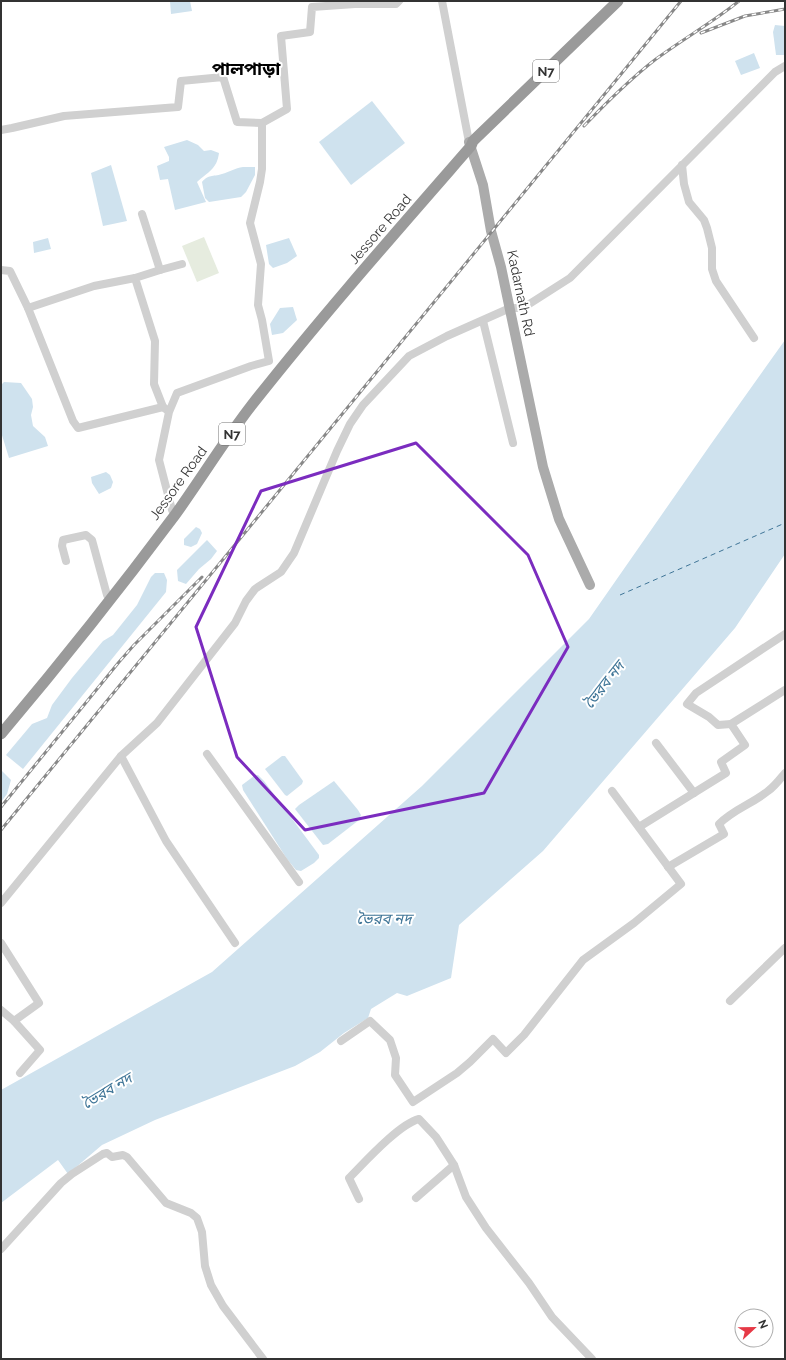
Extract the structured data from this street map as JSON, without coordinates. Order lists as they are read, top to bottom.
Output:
{
  "streets": {
    "highway": ["N7", "Jessore Road"],
    "main road": ["Kadarnath Rd"]
  },
  "crossings": [
    ["Jessore Road", "Kadarnath Rd"]
  ],
  "districts": ["পালপাড়া"],
  "water": ["ভৈরব নদ"],
  "north": "right"
}
